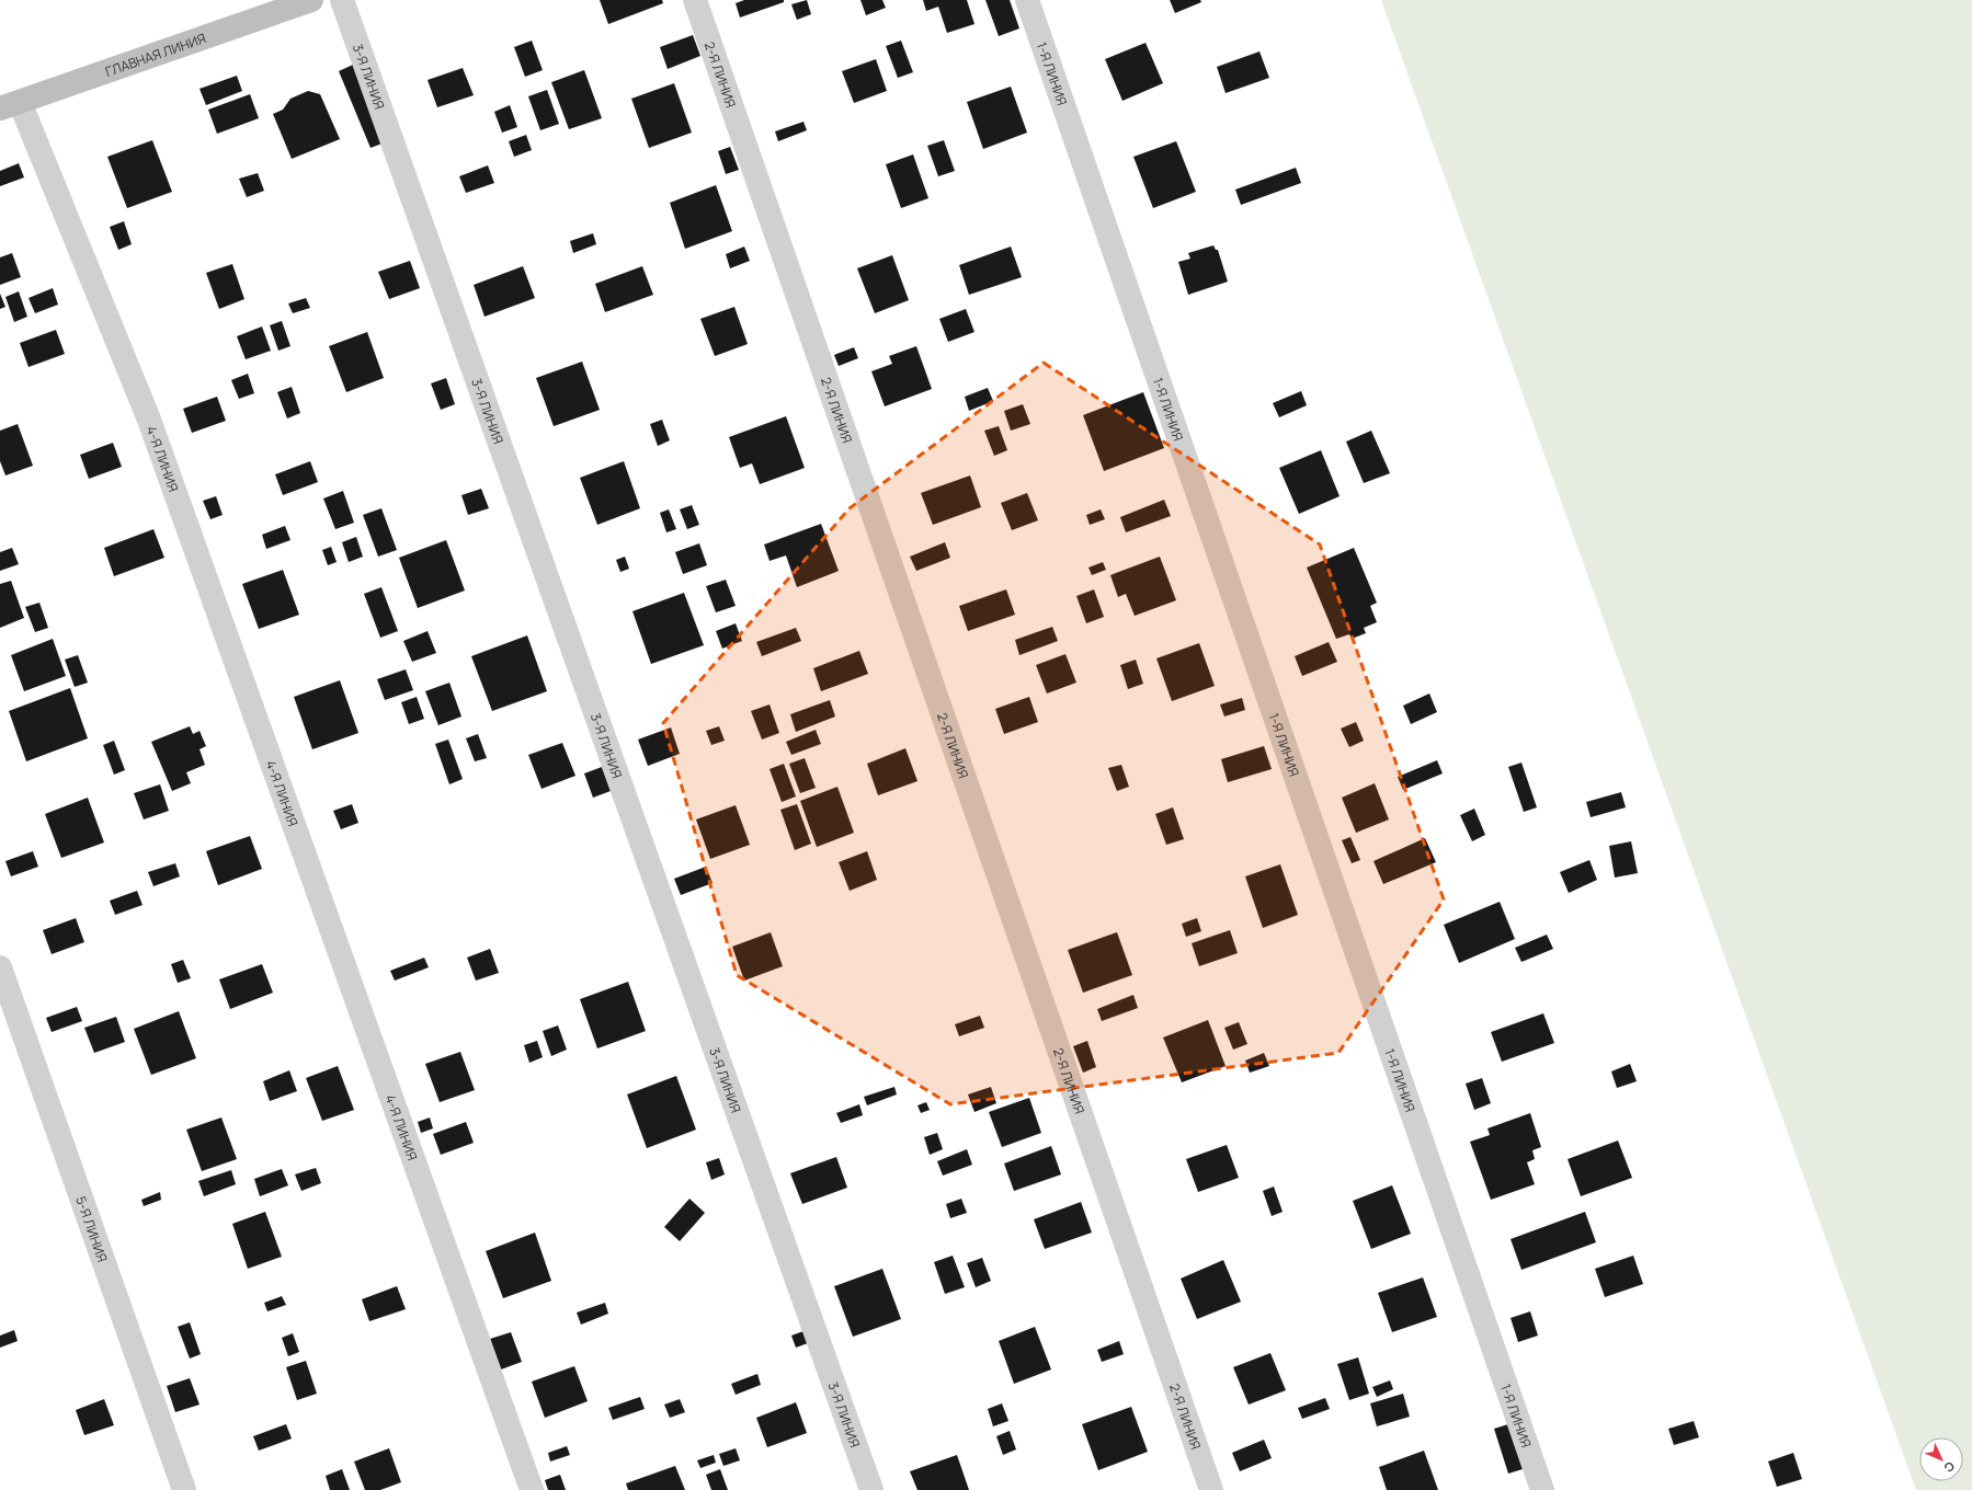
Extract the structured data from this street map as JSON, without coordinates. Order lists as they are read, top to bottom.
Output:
{
  "streets": {
    "street": [
      "ГЛАВНАЯ ЛИНИЯ",
      "2-Я ЛИНИЯ",
      "1-Я ЛИНИЯ",
      "3-Я ЛИНИЯ",
      "4-Я ЛИНИЯ",
      "5-Я ЛИНИЯ"
    ]
  },
  "crossings": [
    ["ГЛАВНАЯ ЛИНИЯ", "4-Я ЛИНИЯ"]
  ],
  "north": "bottom right"
}
